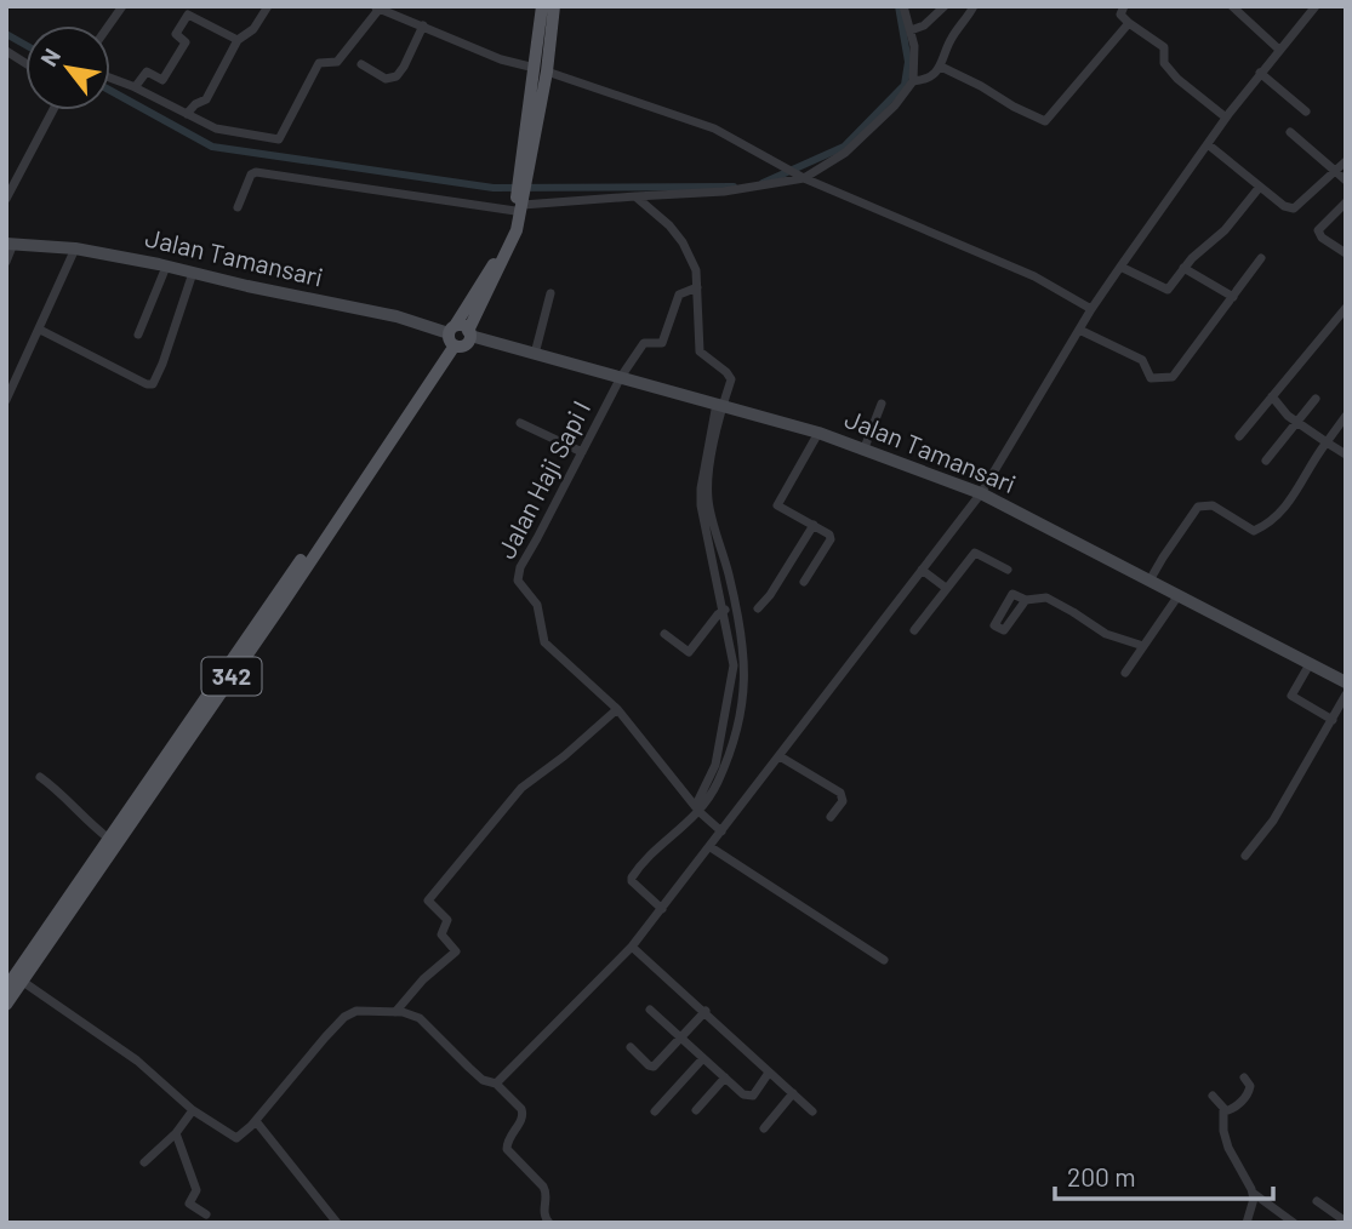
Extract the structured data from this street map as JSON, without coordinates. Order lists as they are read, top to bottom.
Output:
{
  "streets": {
    "main road": ["Jalan Tamansari", "342"],
    "street": ["Jalan Haji Sapi I"]
  },
  "crossings": [
    ["Jalan Tamansari", "Jalan Haji Sapi I"],
    ["Jalan Tamansari", "342"]
  ],
  "scale_bar": "200 m",
  "north": "top left"
}
